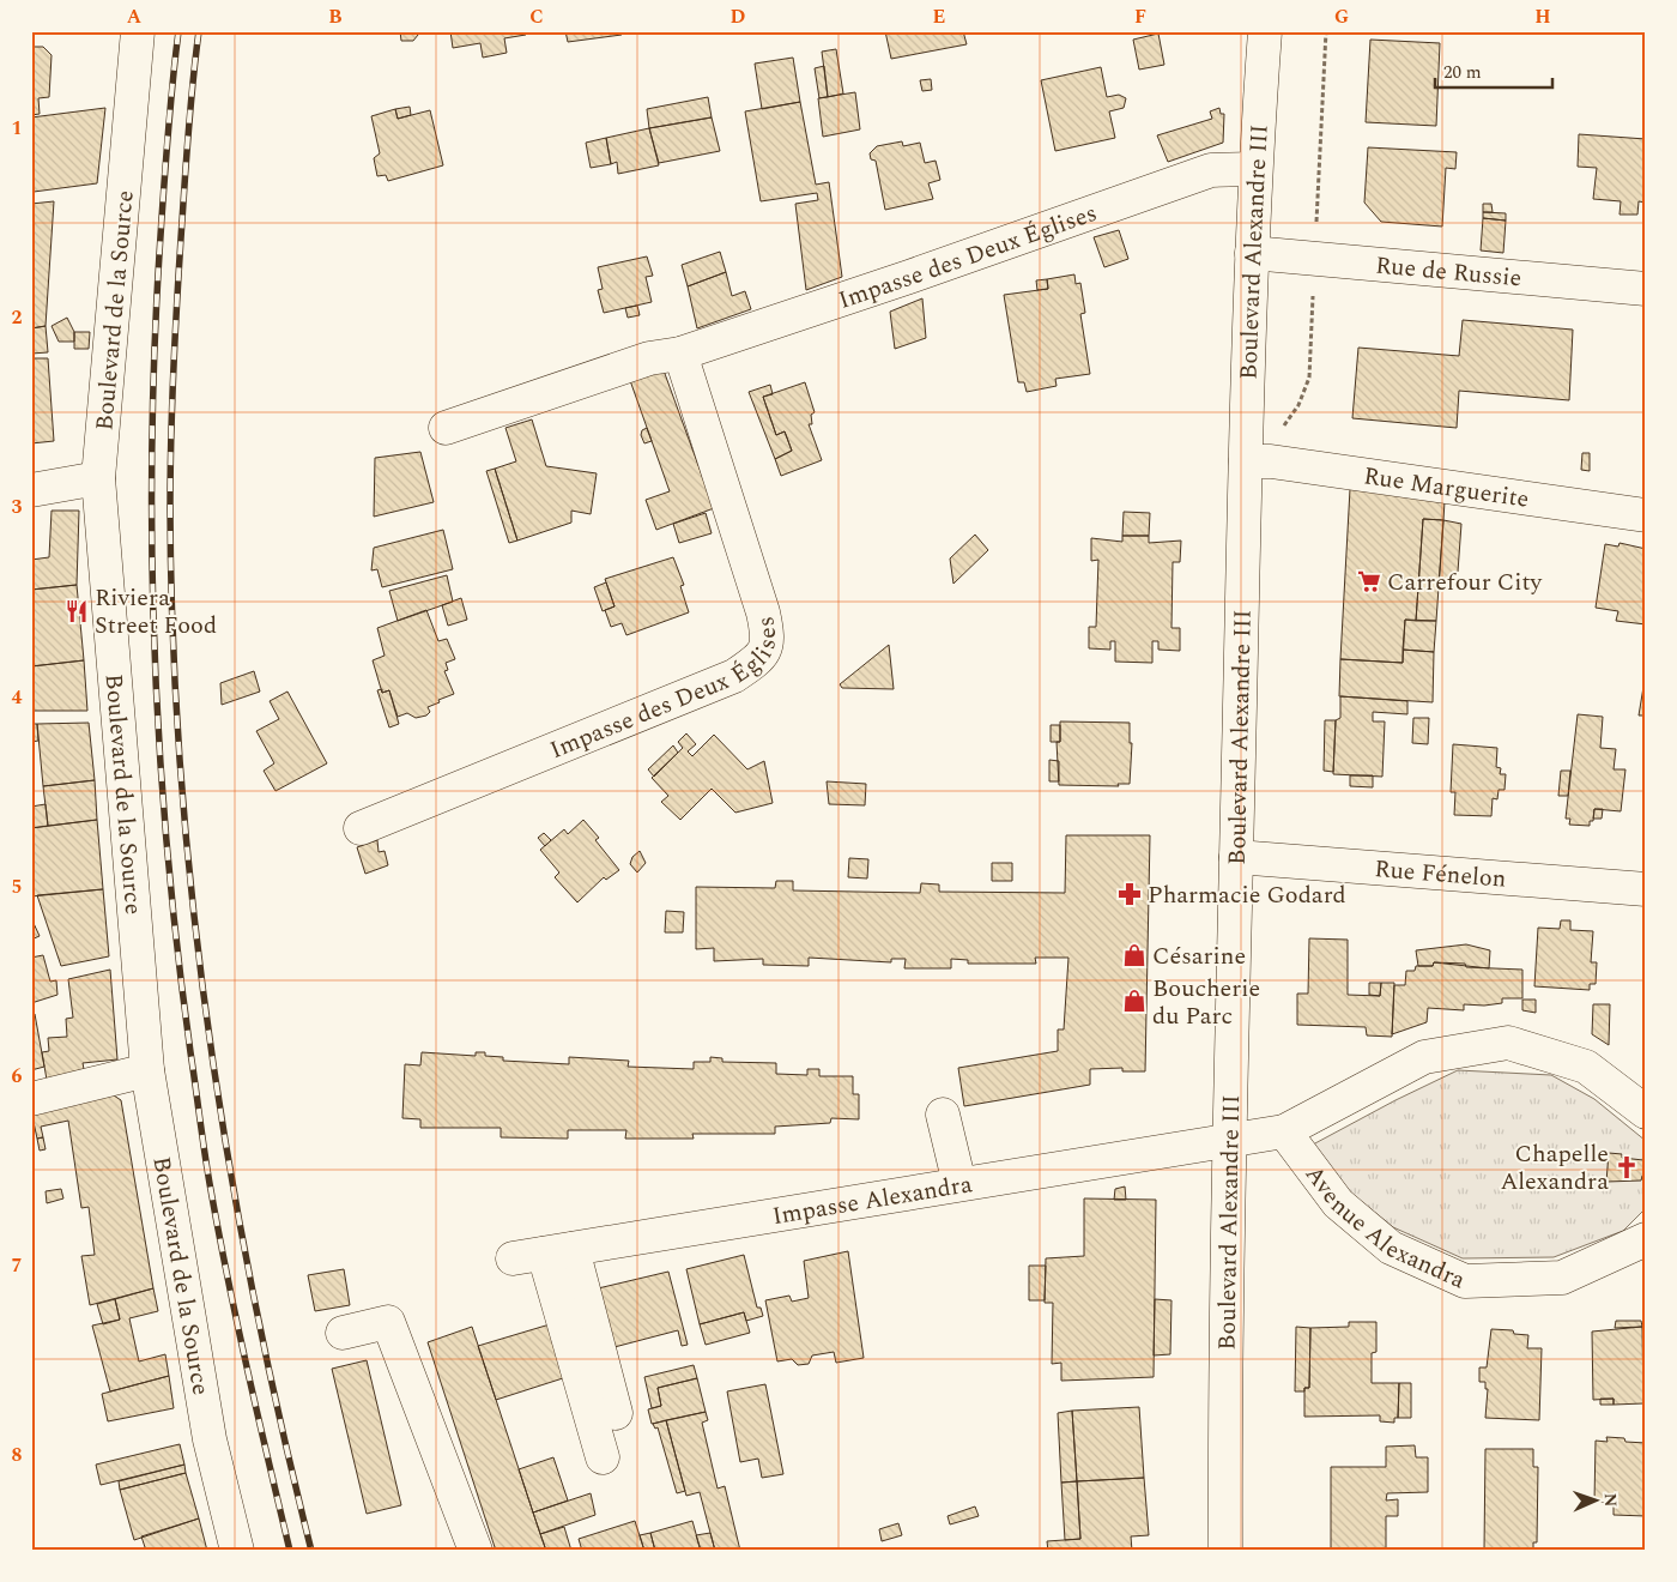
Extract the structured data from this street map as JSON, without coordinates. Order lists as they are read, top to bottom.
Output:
{
  "streets": {
    "street": [
      "Boulevard Alexandre III",
      "Impasse des Deux Églises",
      "Rue de Russie",
      "Boulevard de la Source",
      "Rue Marguerite",
      "Rue Fénelon",
      "Impasse Alexandra",
      "Avenue Alexandra"
    ]
  },
  "crossings": [
    ["Boulevard Alexandre III", "Impasse des Deux Églises"],
    ["Boulevard Alexandre III", "Rue de Russie"],
    ["Boulevard Alexandre III", "Rue Marguerite"],
    ["Boulevard Alexandre III", "Rue Fénelon"],
    ["Boulevard Alexandre III", "Impasse Alexandra"],
    ["Boulevard Alexandre III", "Avenue Alexandra"],
    ["Impasse Alexandra", "Avenue Alexandra"]
  ],
  "places": {
    "supermarket": ["Carrefour City"],
    "restaurant": ["Riviera Street Food"],
    "pharmacy": ["Pharmacie Godard"],
    "shop": ["Césarine", "Boucherie du Parc"],
    "church": ["Chapelle Alexandra"]
  },
  "scale_bar": "20 m",
  "north": "right",
  "grid": {
    "columns": [
      "A",
      "B",
      "C",
      "D",
      "E",
      "F",
      "G",
      "H"
    ],
    "rows": [
      "1",
      "2",
      "3",
      "4",
      "5",
      "6",
      "7",
      "8"
    ]
  }
}
